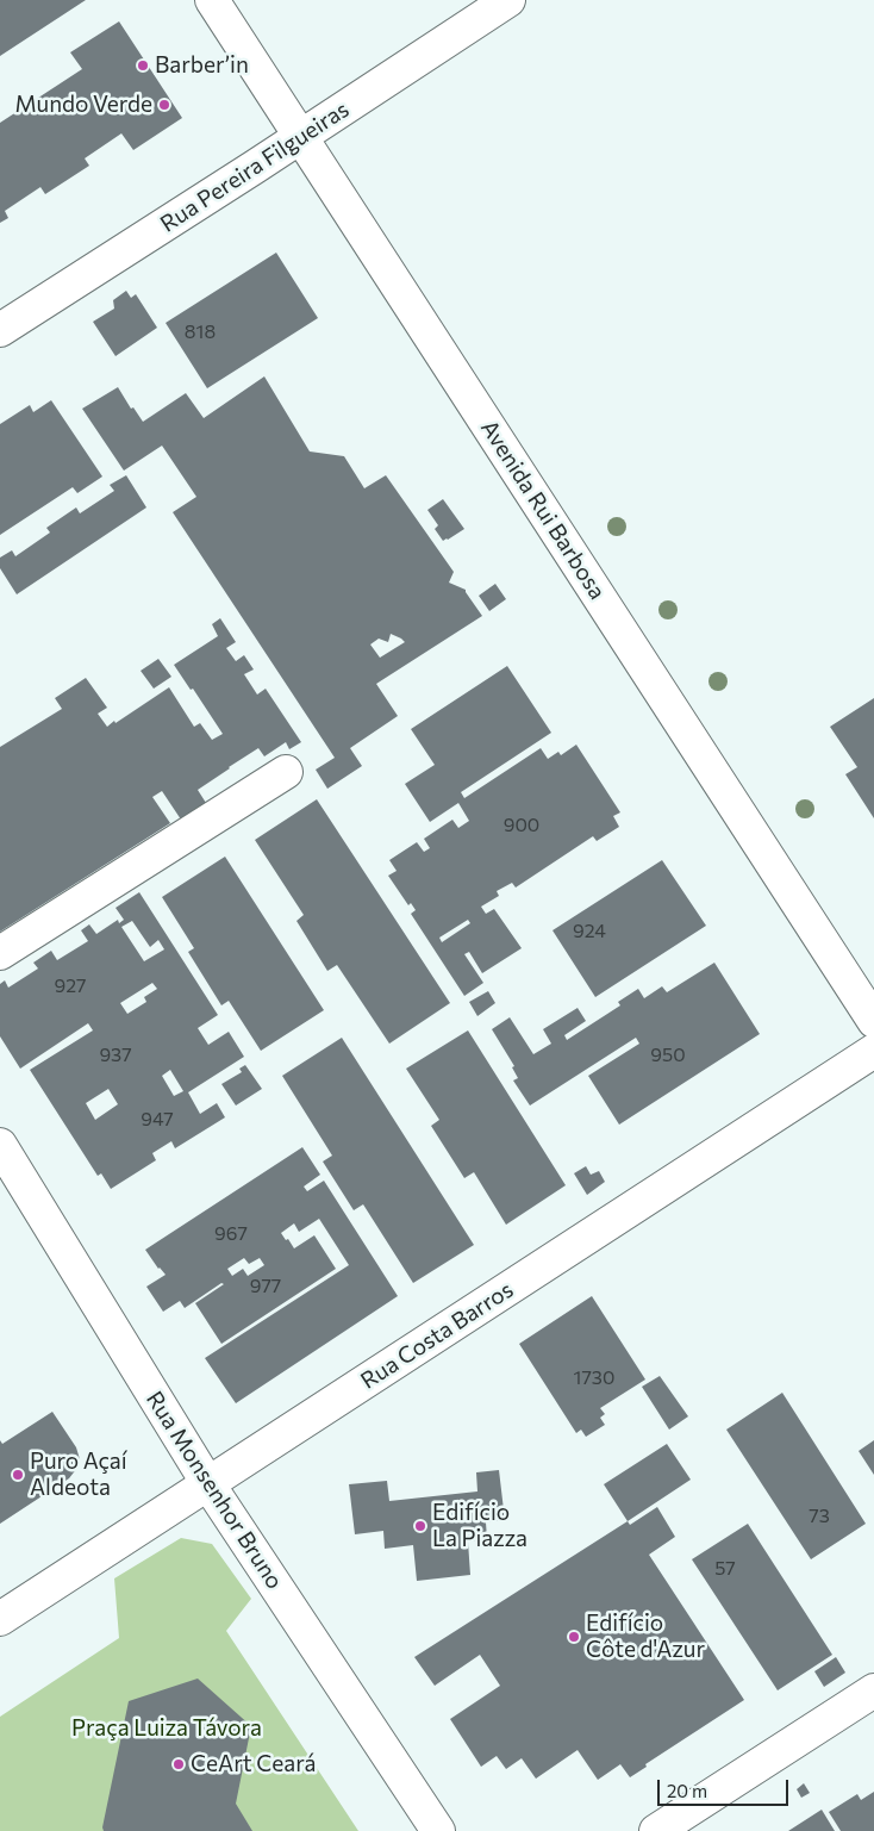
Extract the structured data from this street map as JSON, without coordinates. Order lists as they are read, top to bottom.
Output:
{
  "streets": {
    "street": [
      "Rua Pereira Filgueiras",
      "Avenida Rui Barbosa",
      "Rua Costa Barros",
      "Rua Monsenhor Bruno"
    ]
  },
  "crossings": [
    ["Rua Pereira Filgueiras", "Avenida Rui Barbosa"],
    ["Rua Costa Barros", "Rua Monsenhor Bruno"]
  ],
  "parks": ["Praça Luiza Távora"],
  "places": [
    "Barber’in",
    "Mundo Verde",
    "Puro Açaí Aldeota",
    "Edifício La Piazza",
    "Edifício Côte d'Azur",
    "CeArt Ceará"
  ],
  "house_numbers": [
    "818",
    "900",
    "924",
    "927",
    "937",
    "950",
    "947",
    "967",
    "977",
    "1730",
    "73",
    "57"
  ],
  "scale_bar": "20 m"
}
